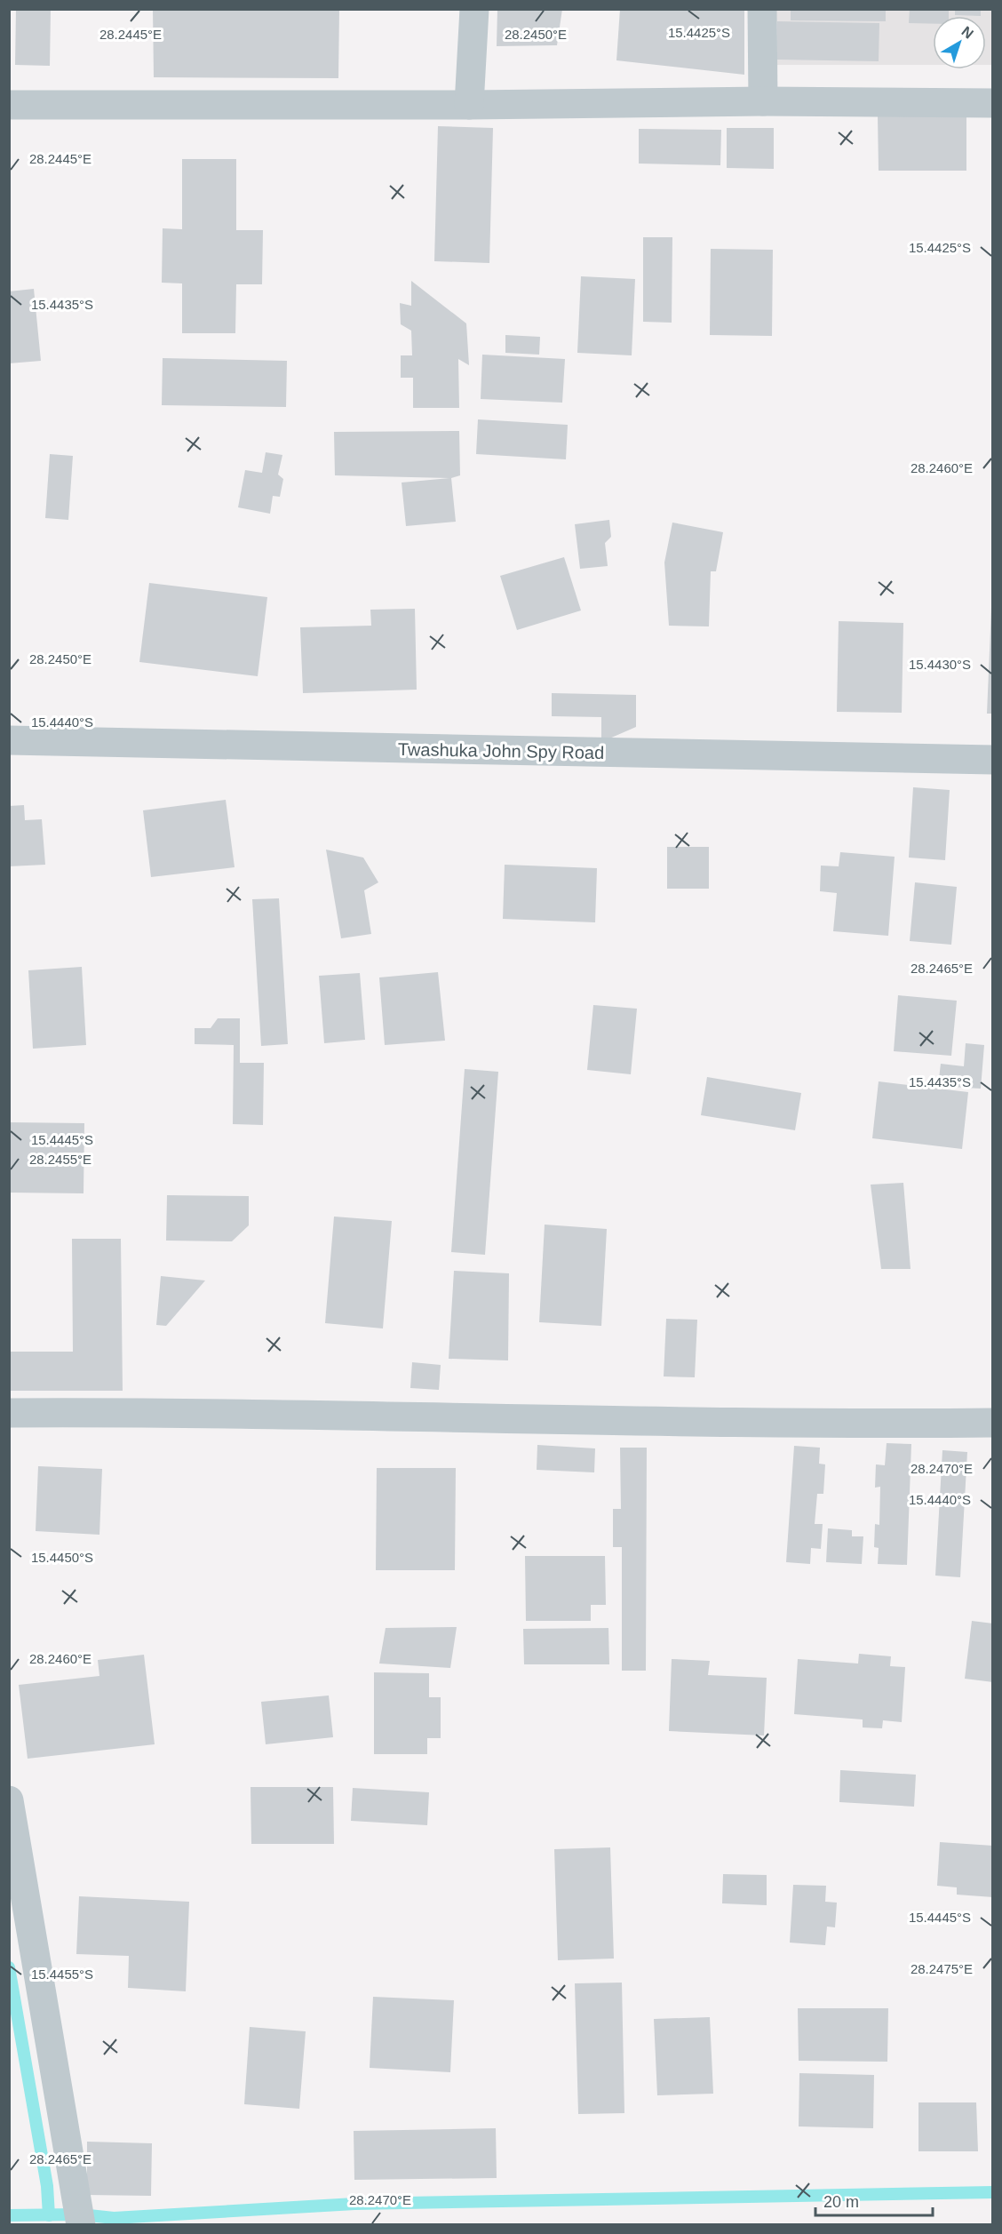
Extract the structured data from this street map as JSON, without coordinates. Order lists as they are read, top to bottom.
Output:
{
  "streets": {
    "street": ["Twashuka John Spy Road"]
  },
  "scale_bar": "20 m",
  "north": "top right",
  "coordinates": [
    "15.4425°S",
    "28.2450°E",
    "28.2445°E",
    "15.4435°S",
    "28.2460°E",
    "15.4430°S",
    "15.4440°S",
    "28.2465°E",
    "15.4445°S",
    "28.2455°E",
    "28.2470°E",
    "15.4450°S",
    "28.2475°E",
    "15.4455°S"
  ]
}
